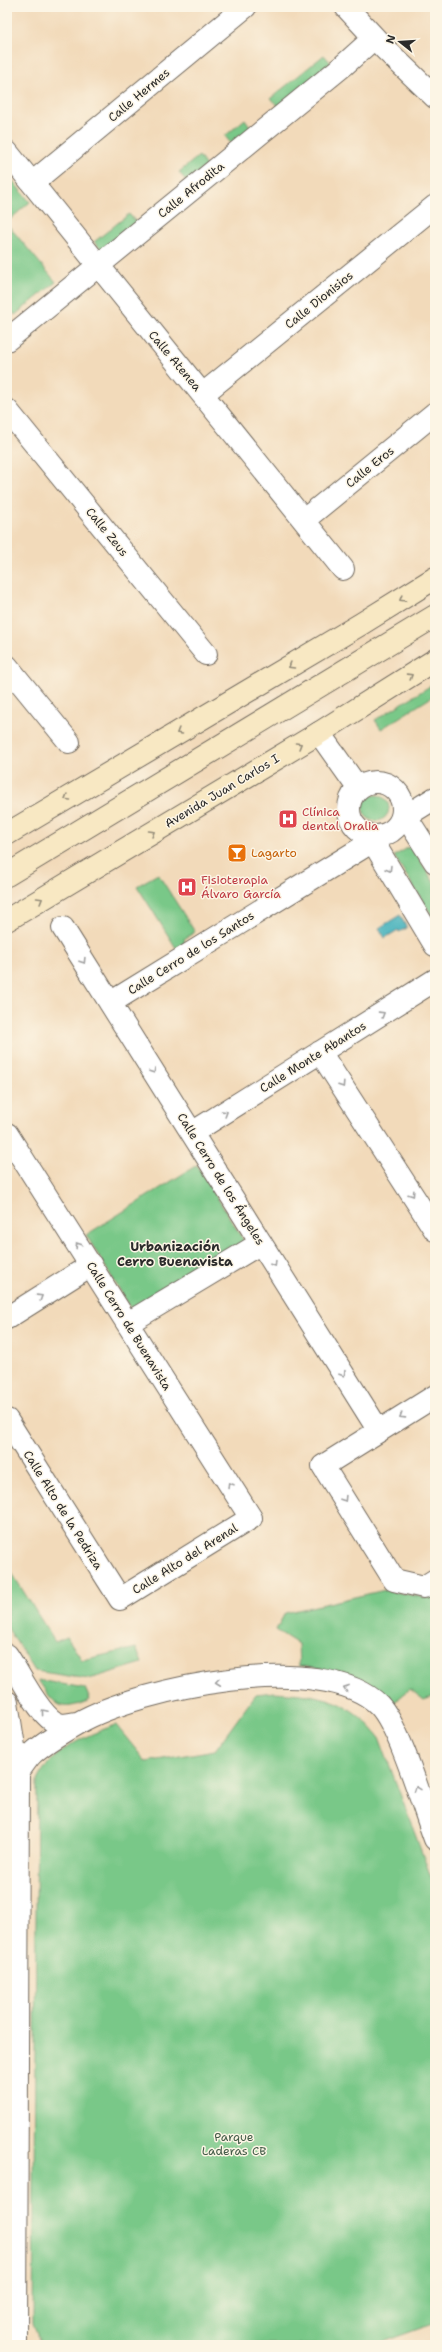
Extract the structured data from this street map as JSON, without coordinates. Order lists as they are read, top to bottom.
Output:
{
  "streets": {
    "main road": ["Avenida Juan Carlos I"],
    "street": [
      "Calle Hermes",
      "Calle Afrodita",
      "Calle Dionisios",
      "Calle Atenea",
      "Calle Eros",
      "Calle Zeus",
      "Calle Cerro de los Santos",
      "Calle Monte Abantos",
      "Calle Cerro de los Ángeles",
      "Calle Cerro de Buenavista",
      "Calle Alto de la Pedriza",
      "Calle Alto del Arenal"
    ]
  },
  "crossings": [
    ["Calle Hermes", "Calle Atenea"],
    ["Calle Afrodita", "Calle Atenea"],
    ["Calle Dionisios", "Calle Atenea"],
    ["Calle Atenea", "Calle Eros"],
    ["Calle Cerro de los Santos", "Calle Cerro de los Ángeles"],
    ["Calle Monte Abantos", "Calle Cerro de los Ángeles"],
    ["Calle Cerro de Buenavista", "Calle Alto del Arenal"],
    ["Calle Alto de la Pedriza", "Calle Alto del Arenal"]
  ],
  "one_way": ["Calle Monte Abantos", "Calle Cerro de los Ángeles", "Calle Cerro de Buenavista"],
  "districts": ["Urbanización Cerro Buenavista"],
  "parks": ["Parque Laderas CB"],
  "places": {
    "hospital": ["Clínica dental Oralia", "Fisioterapia Álvaro García"],
    "bar": ["Lagarto"]
  },
  "north": "left"
}
